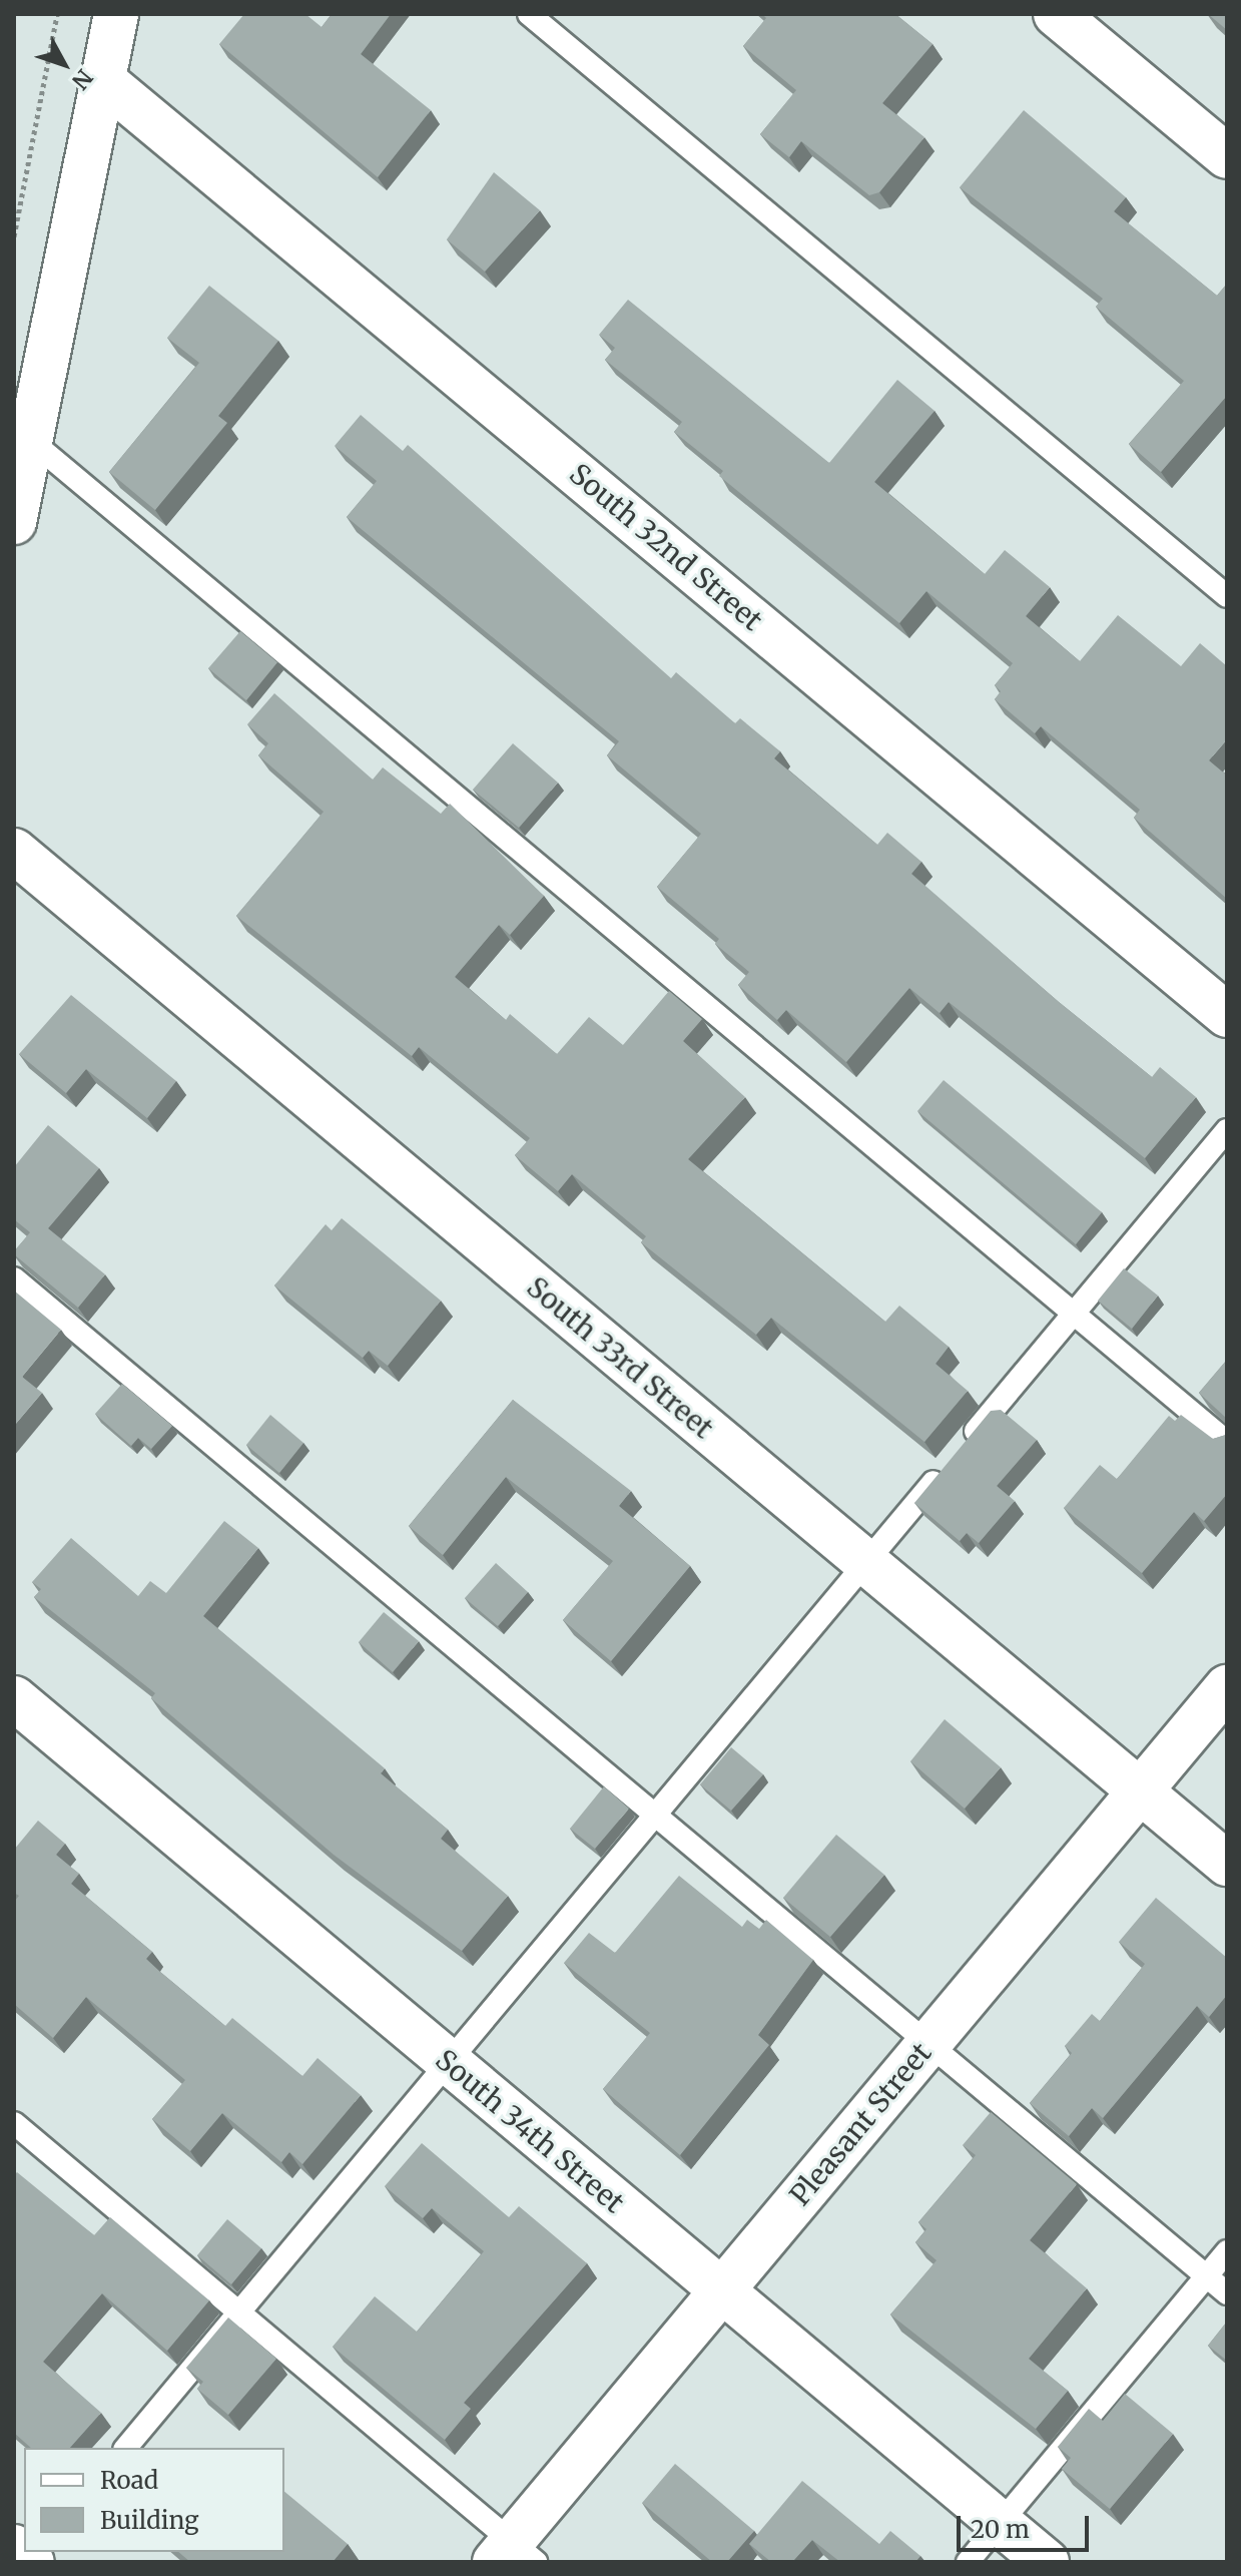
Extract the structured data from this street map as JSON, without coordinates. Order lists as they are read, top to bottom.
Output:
{
  "streets": {
    "street": [
      "South 32nd Street",
      "South 33rd Street",
      "Pleasant Street",
      "South 34th Street"
    ]
  },
  "crossings": [
    ["South 33rd Street", "Pleasant Street"],
    ["Pleasant Street", "South 34th Street"]
  ],
  "legend": ["Road", "Building"],
  "scale_bar": "20 m",
  "north": "bottom right"
}
